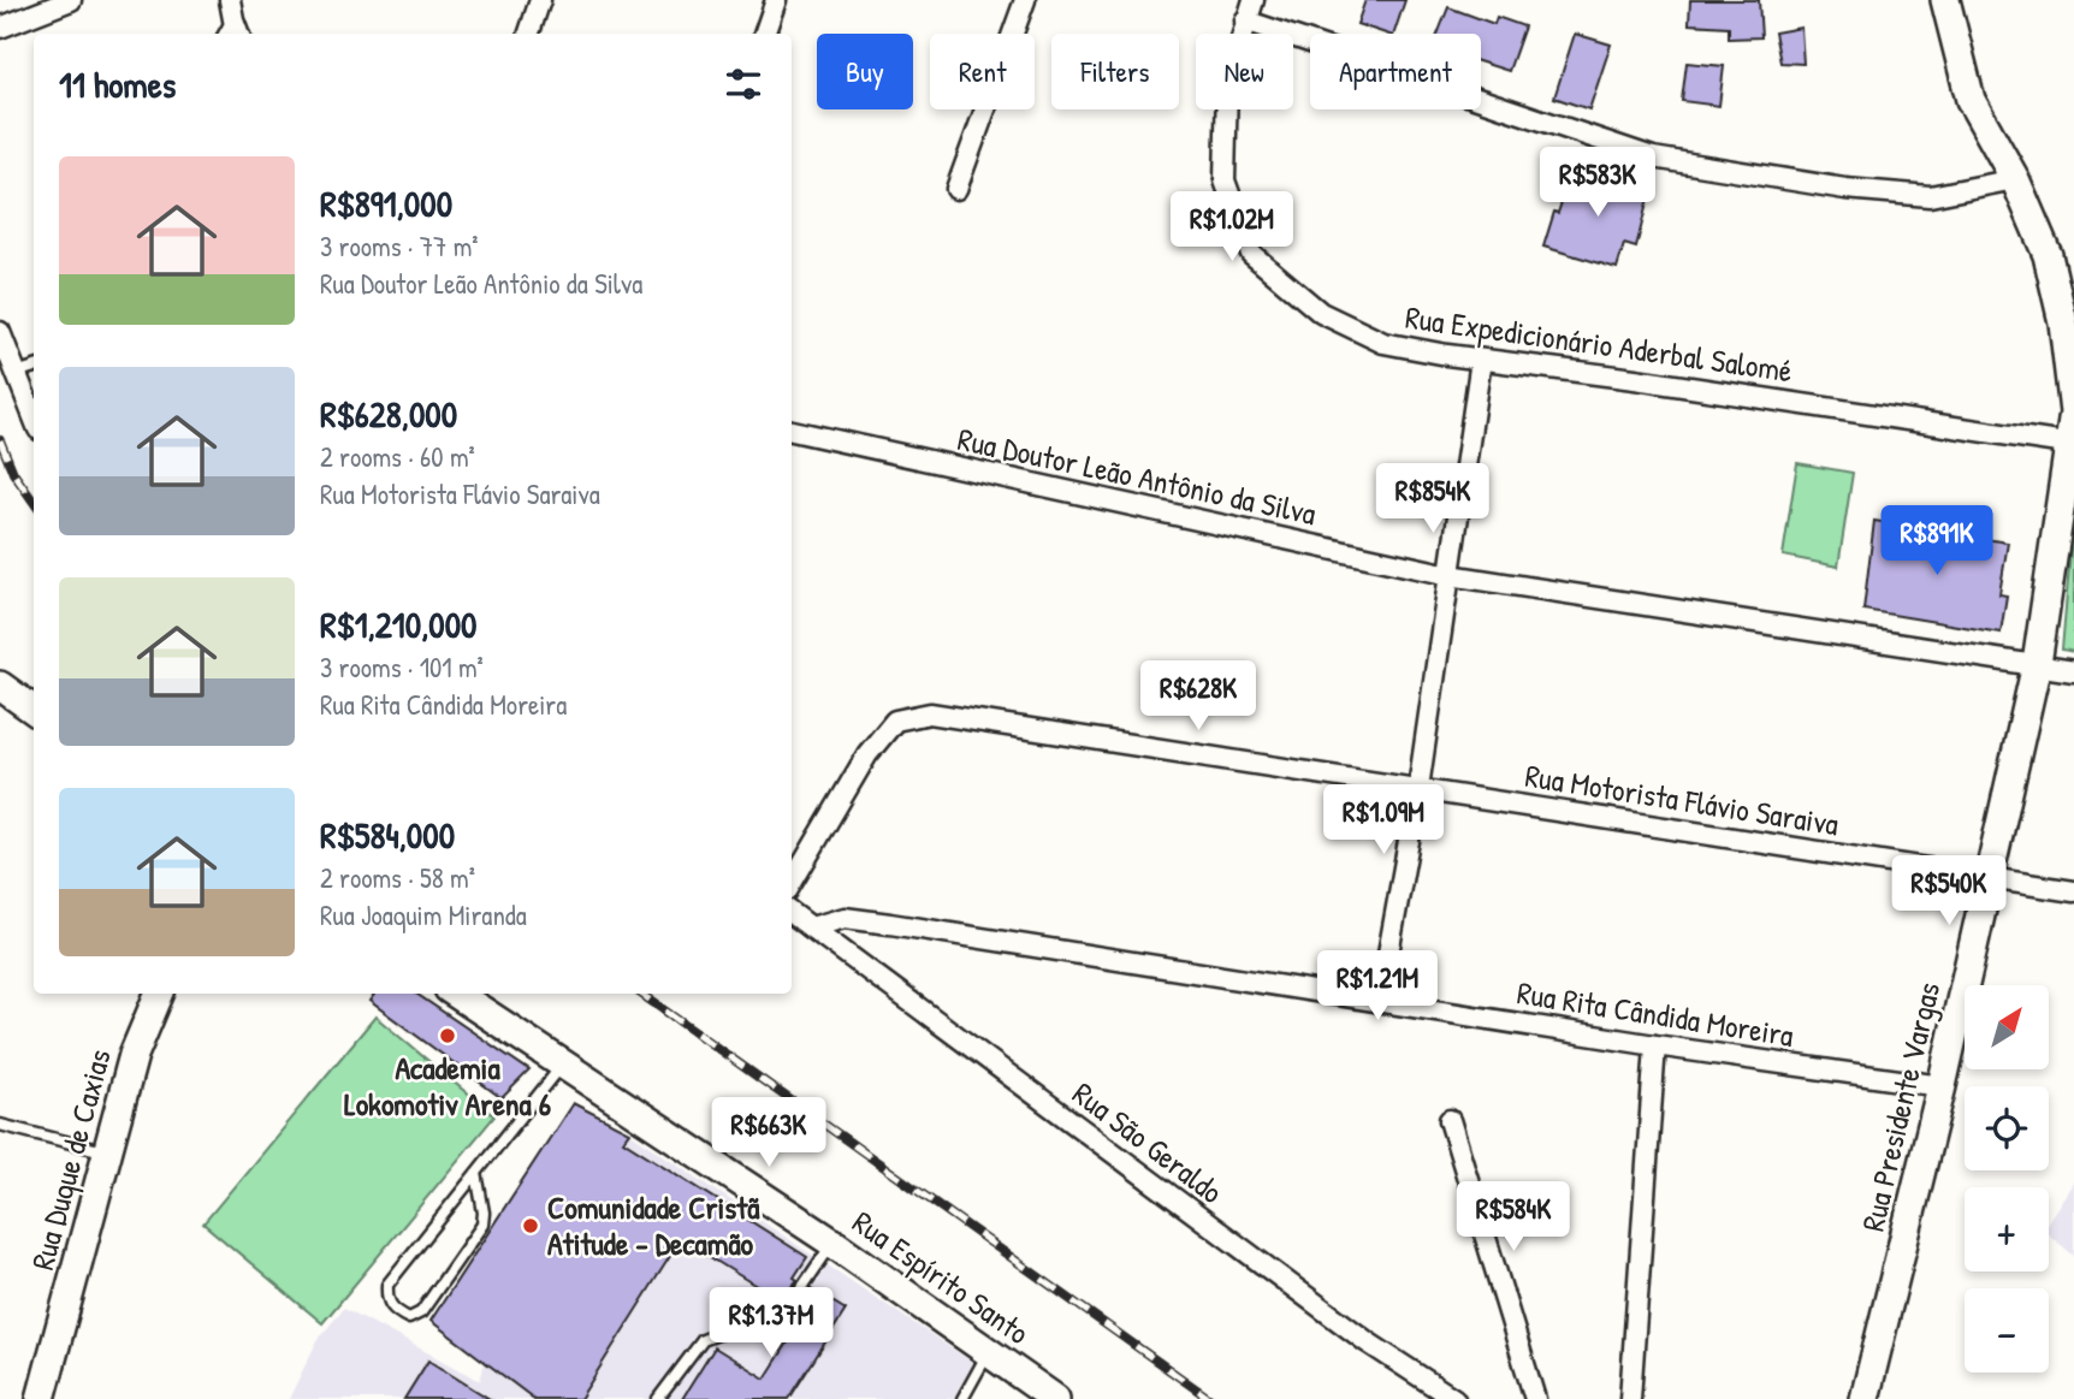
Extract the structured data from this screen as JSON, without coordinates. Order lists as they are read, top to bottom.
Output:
{
  "streets": {
    "street": [
      "Rua Expedicionário Aderbal Salomé",
      "Rua Doutor Leão Antônio da Silva",
      "Rua Motorista Flávio Saraiva",
      "Rua Rita Cândida Moreira",
      "Rua Presidente Vargas",
      "Rua São Geraldo",
      "Rua Duque de Caxias",
      "Rua Espírito Santo"
    ]
  },
  "crossings": [
    ["Rua Expedicionário Aderbal Salomé", "Rua Presidente Vargas"],
    ["Rua Doutor Leão Antônio da Silva", "Rua Presidente Vargas"],
    ["Rua Motorista Flávio Saraiva", "Rua Presidente Vargas"],
    ["Rua Rita Cândida Moreira", "Rua Presidente Vargas"],
    ["Rua Rita Cândida Moreira", "Rua São Geraldo"]
  ],
  "places": ["Academia Lokomotiv Arena 6", "Comunidade Cristã Atitude - Decamão"],
  "north": "top right",
  "page": {
    "chip": [
      "Buy",
      "Rent",
      "Filters",
      "New",
      "Apartment"
    ],
    "heading": "11 homes",
    "list": [
      {
        "name": "R$891,000",
        "note": "3 rooms · 77 m² · Rua Doutor Leão Antônio da Silva"
      },
      {
        "name": "R$628,000",
        "note": "2 rooms · 60 m² · Rua Motorista Flávio Saraiva"
      },
      {
        "name": "R$1,210,000",
        "note": "3 rooms · 101 m² · Rua Rita Cândida Moreira"
      },
      {
        "name": "R$584,000",
        "note": "2 rooms · 58 m² · Rua Joaquim Miranda"
      }
    ],
    "price": [
      "R$583K",
      "R$1.02M",
      "R$854K",
      "R$891K",
      "R$628K",
      "R$1.09M",
      "R$540K",
      "R$1.21M",
      "R$663K",
      "R$584K",
      "R$1.37M"
    ],
    "map_buttons": ["+", "−"]
  }
}
